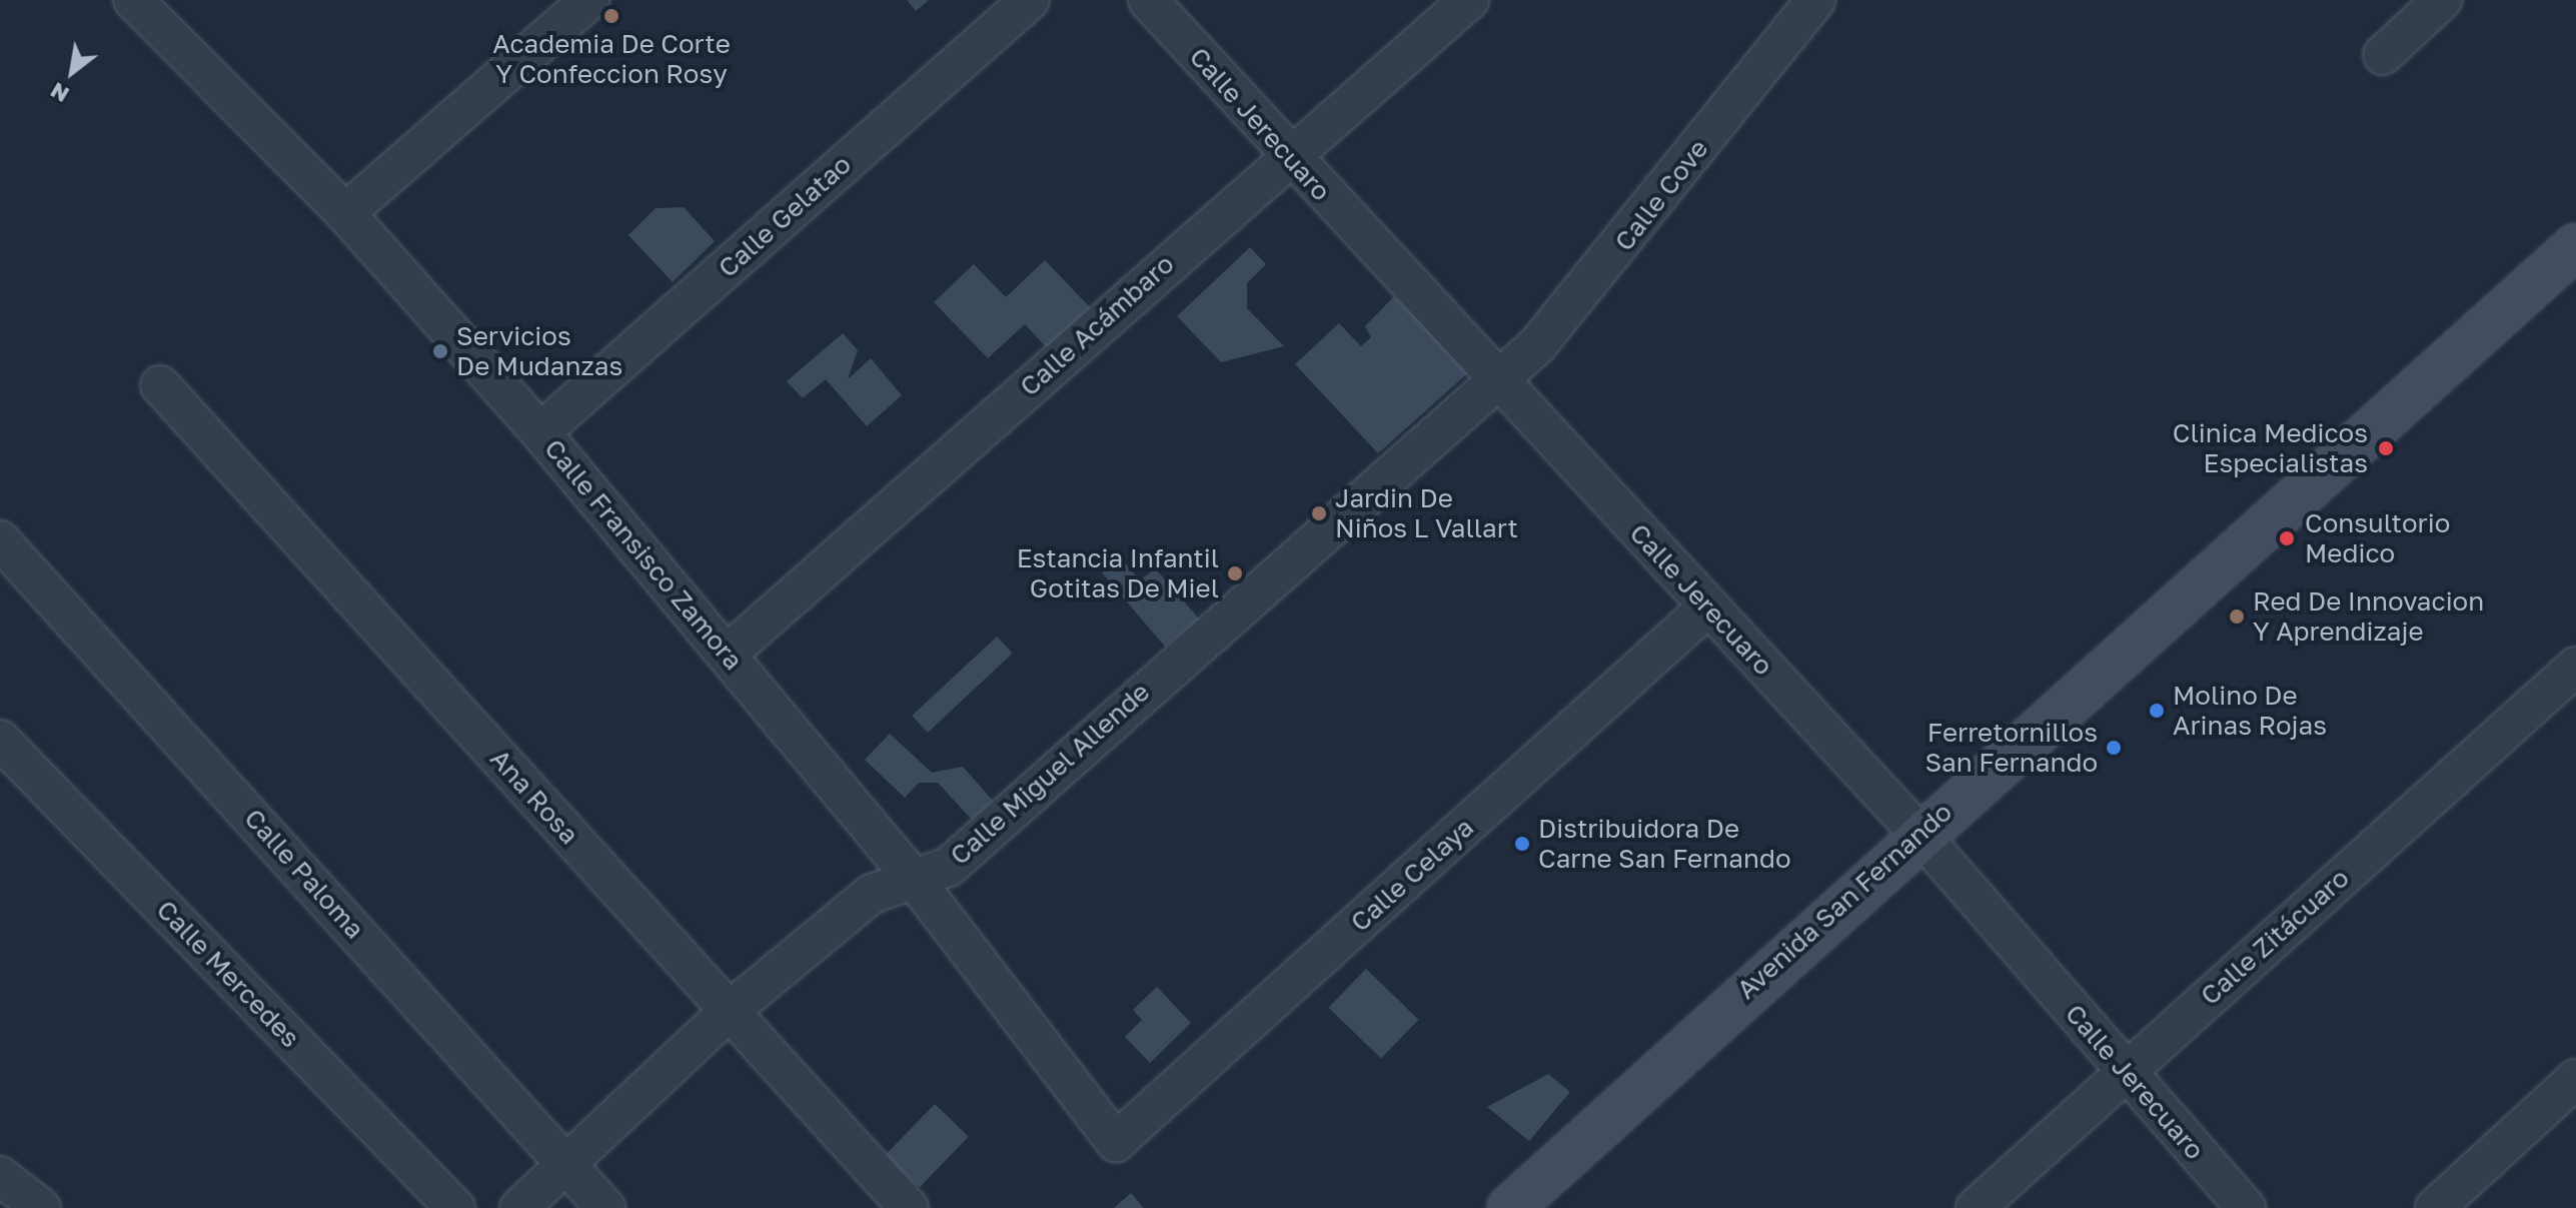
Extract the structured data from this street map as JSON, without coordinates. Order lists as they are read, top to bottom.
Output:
{
  "streets": {
    "street": [
      "Calle Jerecuaro",
      "Calle Cove",
      "Calle Gelatao",
      "Calle Acámbaro",
      "Calle Fransisco Zamora",
      "Calle Miguel Allende",
      "Ana Rosa",
      "Calle Paloma",
      "Calle Celaya",
      "Avenida San Fernando",
      "Calle Zitácuaro",
      "Calle Mercedes"
    ]
  },
  "crossings": [
    ["Calle Jerecuaro", "Calle Cove"],
    ["Calle Jerecuaro", "Calle Acámbaro"],
    ["Calle Jerecuaro", "Calle Miguel Allende"],
    ["Calle Jerecuaro", "Calle Celaya"],
    ["Calle Jerecuaro", "Avenida San Fernando"],
    ["Calle Jerecuaro", "Calle Zitácuaro"],
    ["Calle Cove", "Calle Miguel Allende"],
    ["Calle Gelatao", "Calle Fransisco Zamora"],
    ["Calle Acámbaro", "Calle Fransisco Zamora"],
    ["Calle Fransisco Zamora", "Calle Miguel Allende"],
    ["Calle Fransisco Zamora", "Calle Celaya"],
    ["Calle Miguel Allende", "Ana Rosa"],
    ["Calle Miguel Allende", "Calle Paloma"]
  ],
  "places": [
    "Academia De Corte Y Confeccion Rosy",
    "Servicios De Mudanzas",
    "Clinica Medicos Especialistas",
    "Jardin De Niños L Vallart",
    "Consultorio Medico",
    "Estancia Infantil Gotitas De Miel",
    "Red De Innovacion Y Aprendizaje",
    "Molino De Arinas Rojas",
    "Ferretornillos San Fernando",
    "Distribuidora De Carne San Fernando"
  ],
  "north": "bottom left"
}
